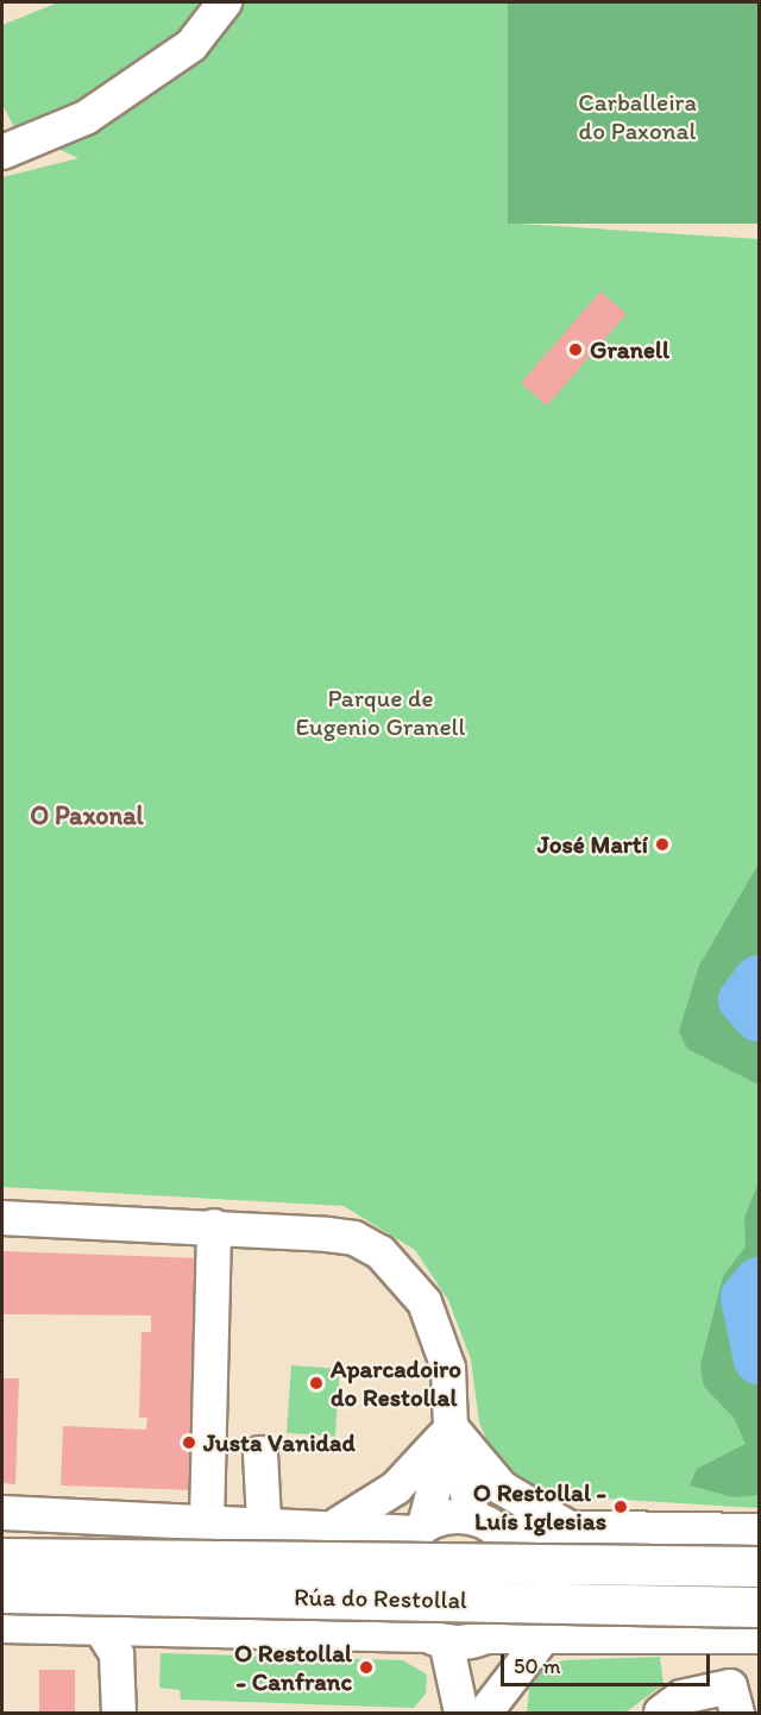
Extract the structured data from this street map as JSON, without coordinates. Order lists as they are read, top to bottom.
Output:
{
  "streets": {
    "main road": ["Rúa do Restollal"]
  },
  "districts": ["O Paxonal"],
  "parks": ["Carballeira do Paxonal", "Parque de Eugenio Granell"],
  "places": [
    "Granell",
    "José Martí",
    "Aparcadoiro do Restollal",
    "Justa Vanidad",
    "O Restollal - Luís Iglesias",
    "O Restollal - Canfranc"
  ],
  "scale_bar": "50 m"
}
